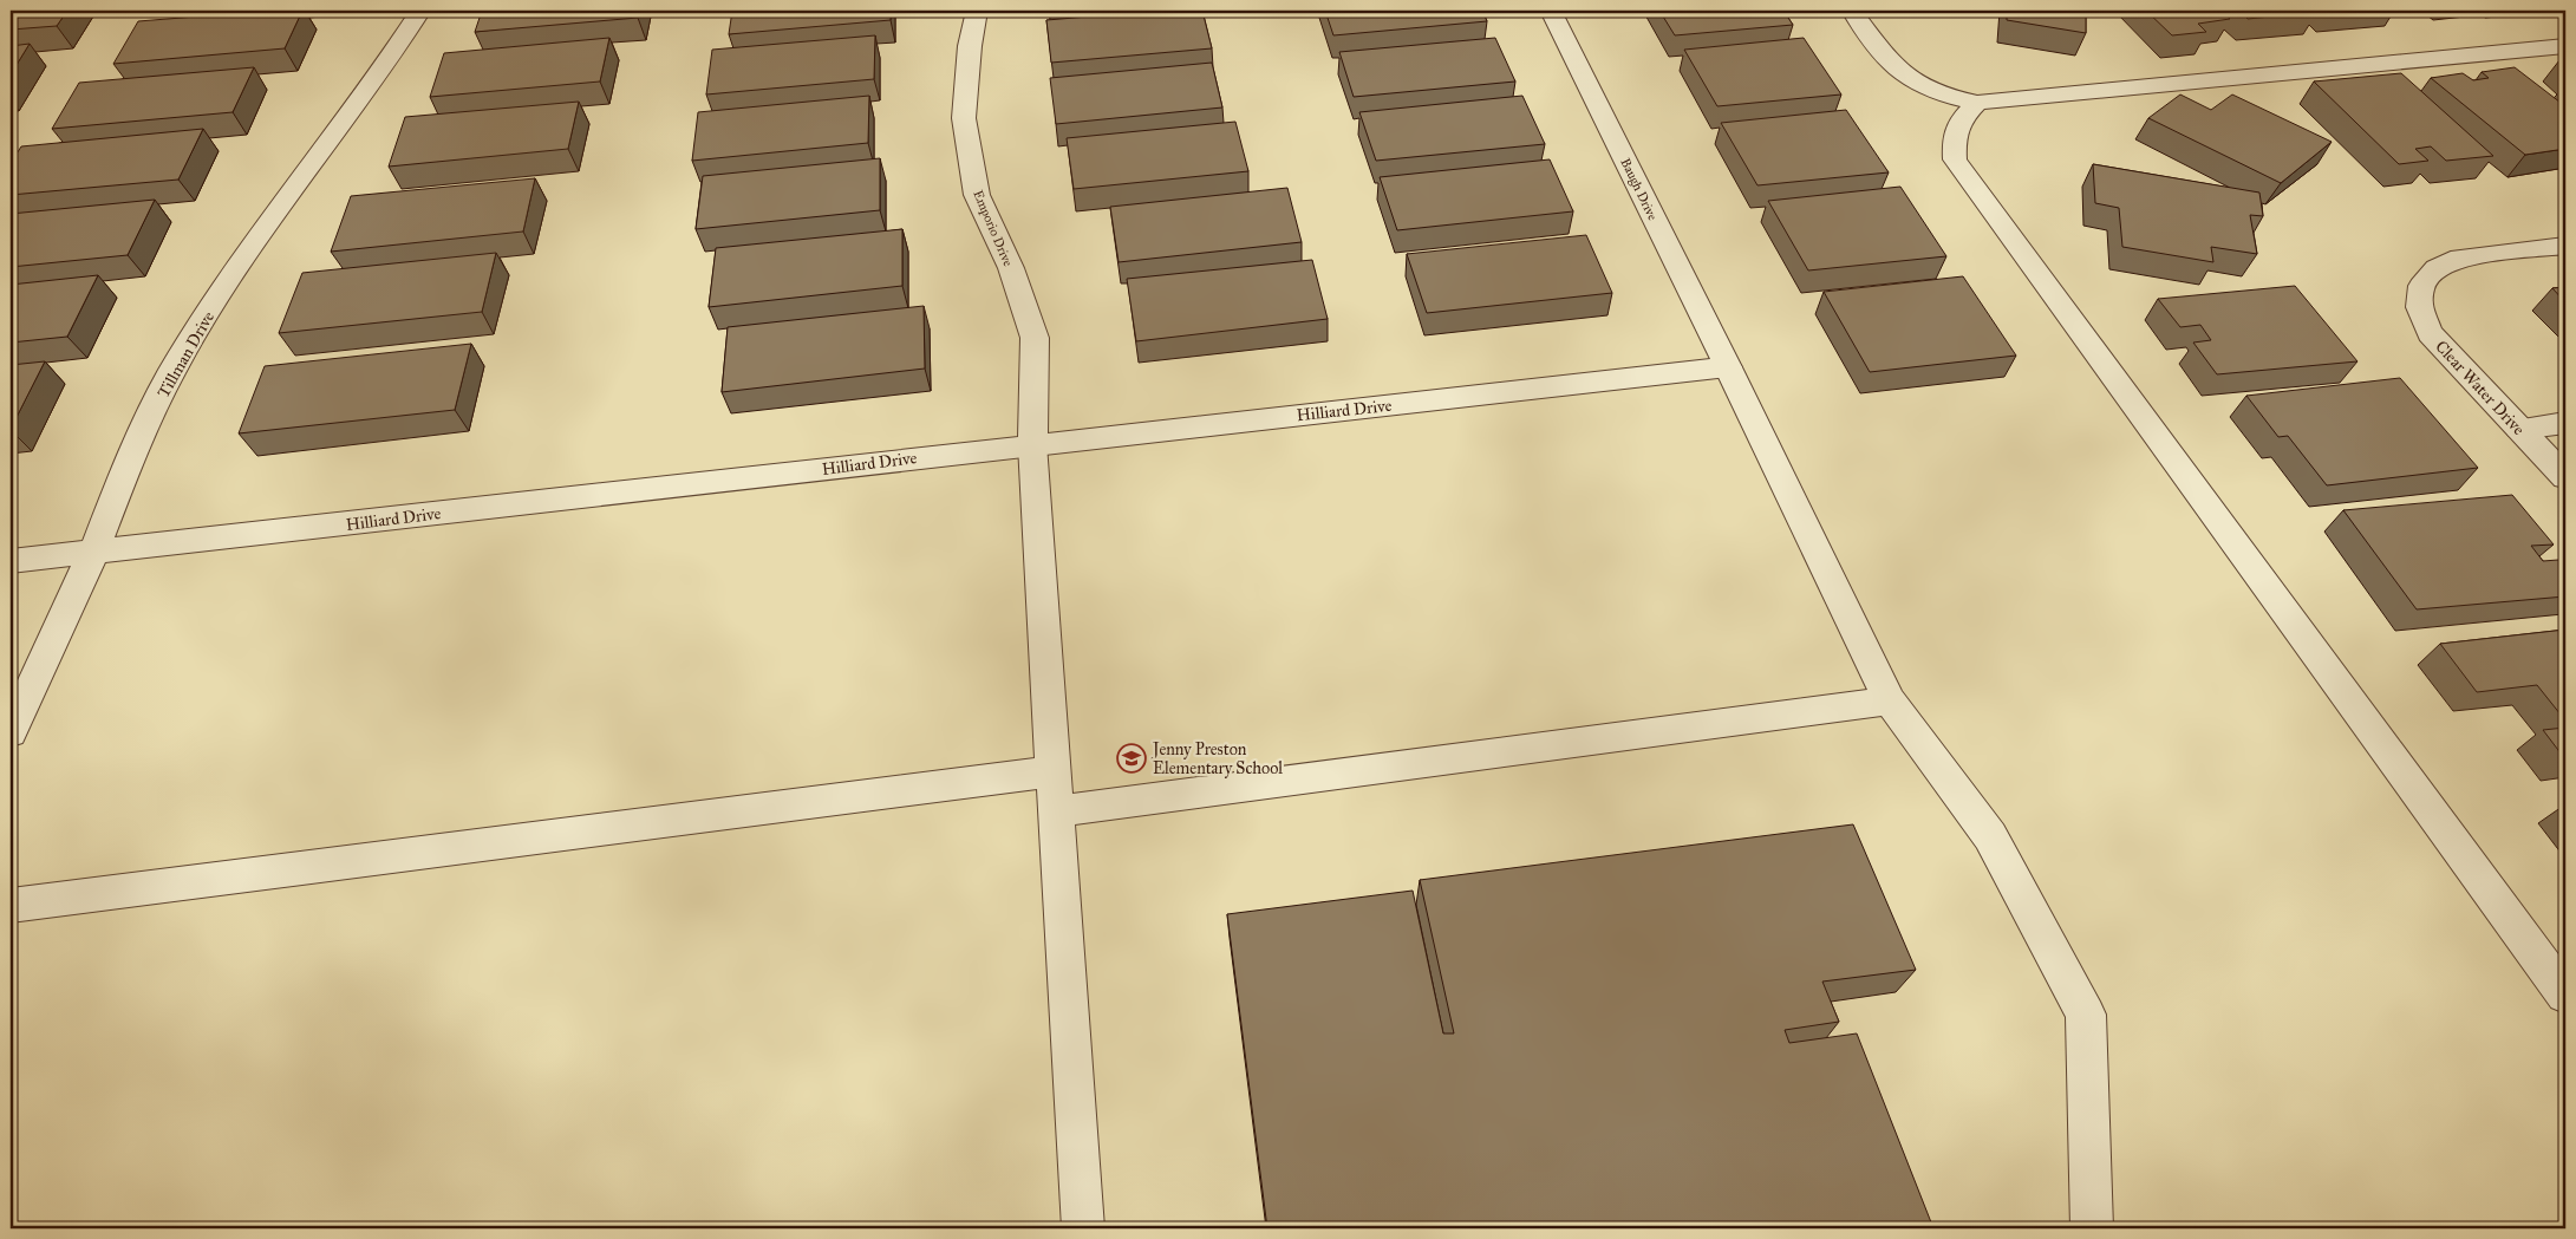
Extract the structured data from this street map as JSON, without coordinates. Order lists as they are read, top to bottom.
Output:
{
  "streets": {
    "street": [
      "Baugh Drive",
      "Emporio Drive",
      "Tillman Drive",
      "Clear Water Drive",
      "Hilliard Drive"
    ]
  },
  "crossings": [
    ["Baugh Drive", "Hilliard Drive"],
    ["Emporio Drive", "Hilliard Drive"],
    ["Tillman Drive", "Hilliard Drive"]
  ],
  "places": {
    "school or university": ["Jenny Preston Elementary School"]
  }
}
